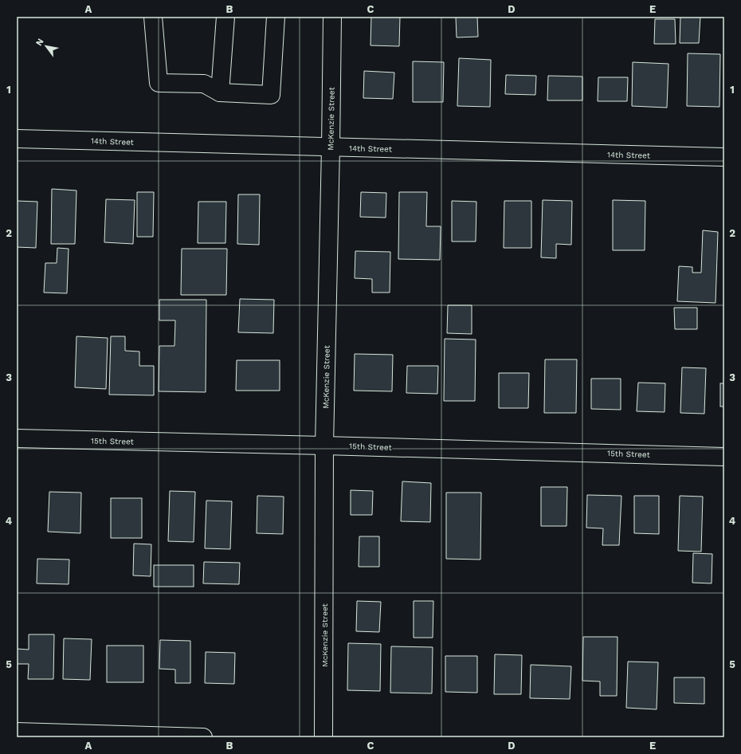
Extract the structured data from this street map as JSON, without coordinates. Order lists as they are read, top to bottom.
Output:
{
  "streets": {
    "street": ["McKenzie Street", "14th Street", "15th Street"]
  },
  "crossings": [
    ["McKenzie Street", "14th Street"],
    ["McKenzie Street", "15th Street"]
  ],
  "north": "top left",
  "grid": {
    "columns": [
      "A",
      "B",
      "C",
      "D",
      "E"
    ],
    "rows": [
      "1",
      "2",
      "3",
      "4",
      "5"
    ]
  }
}
